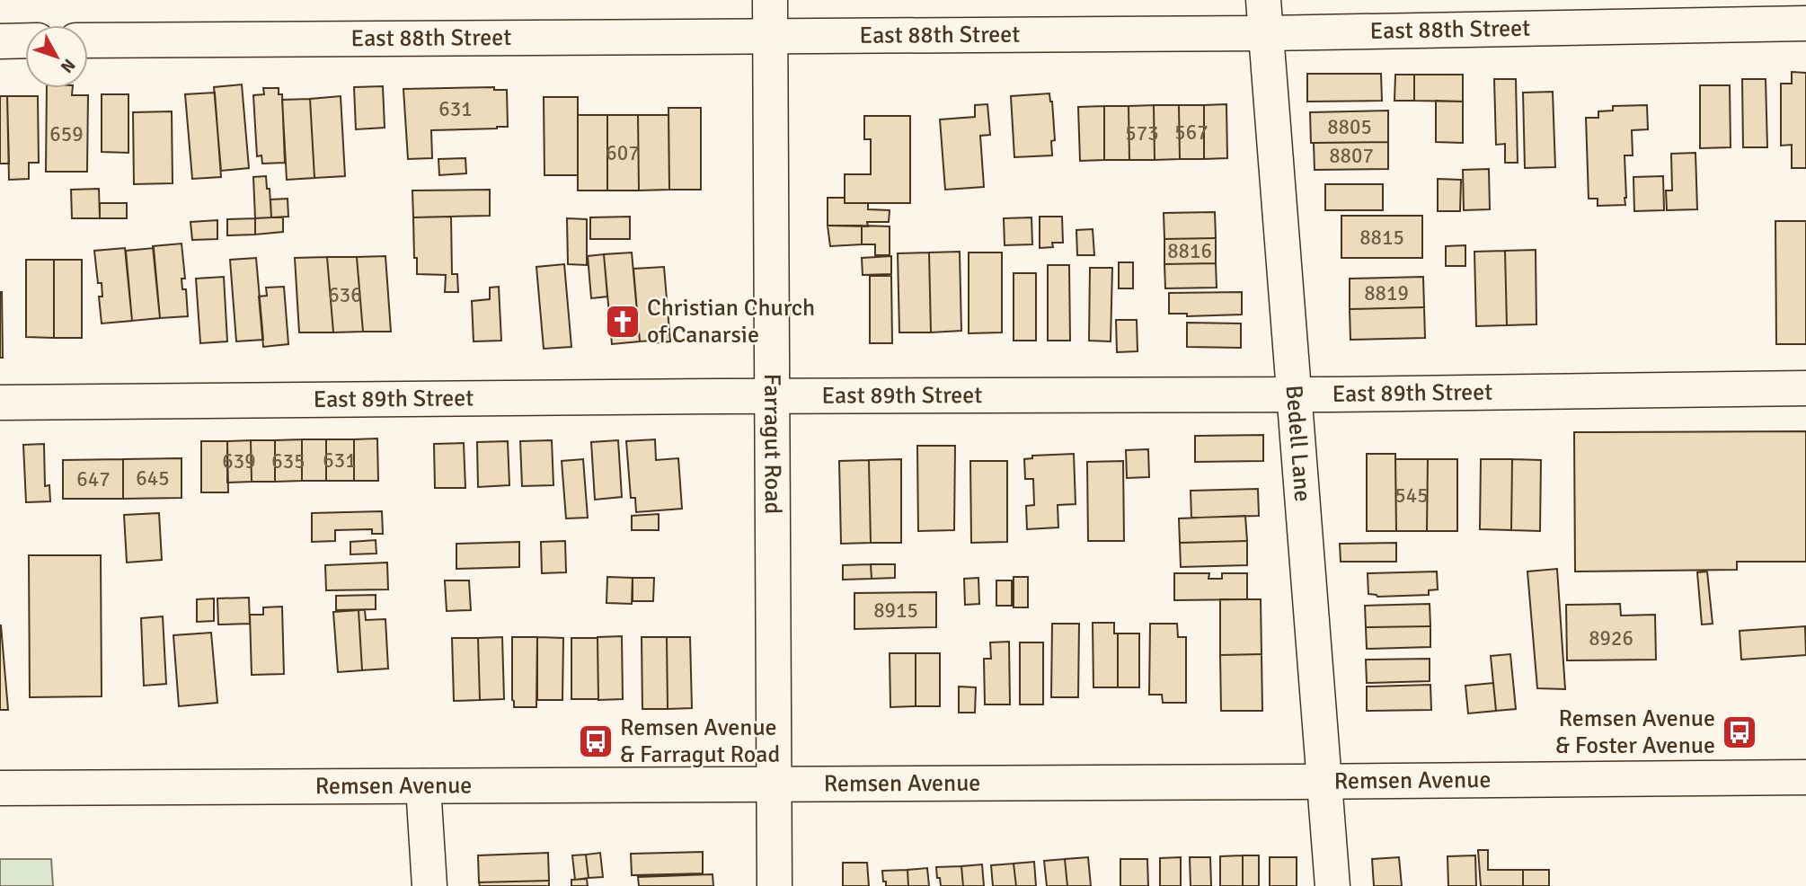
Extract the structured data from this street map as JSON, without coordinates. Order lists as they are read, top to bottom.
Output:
{
  "streets": {
    "street": [
      "East 88th Street",
      "East 89th Street",
      "Farragut Road",
      "Bedell Lane",
      "Remsen Avenue"
    ]
  },
  "crossings": [
    ["East 88th Street", "Farragut Road"],
    ["East 88th Street", "Bedell Lane"],
    ["East 89th Street", "Farragut Road"],
    ["East 89th Street", "Bedell Lane"],
    ["Farragut Road", "Remsen Avenue"],
    ["Bedell Lane", "Remsen Avenue"]
  ],
  "places": {
    "church": ["Christian Church of Canarsie"],
    "bus stop": ["Remsen Avenue & Foster Avenue", "Remsen Avenue & Farragut Road"]
  },
  "house_numbers": [
    "631",
    "8805",
    "567",
    "573",
    "659",
    "607",
    "8807",
    "8815",
    "8816",
    "8819",
    "636",
    "631",
    "639",
    "635",
    "645",
    "647",
    "545",
    "8915",
    "8926"
  ],
  "north": "bottom right"
}
